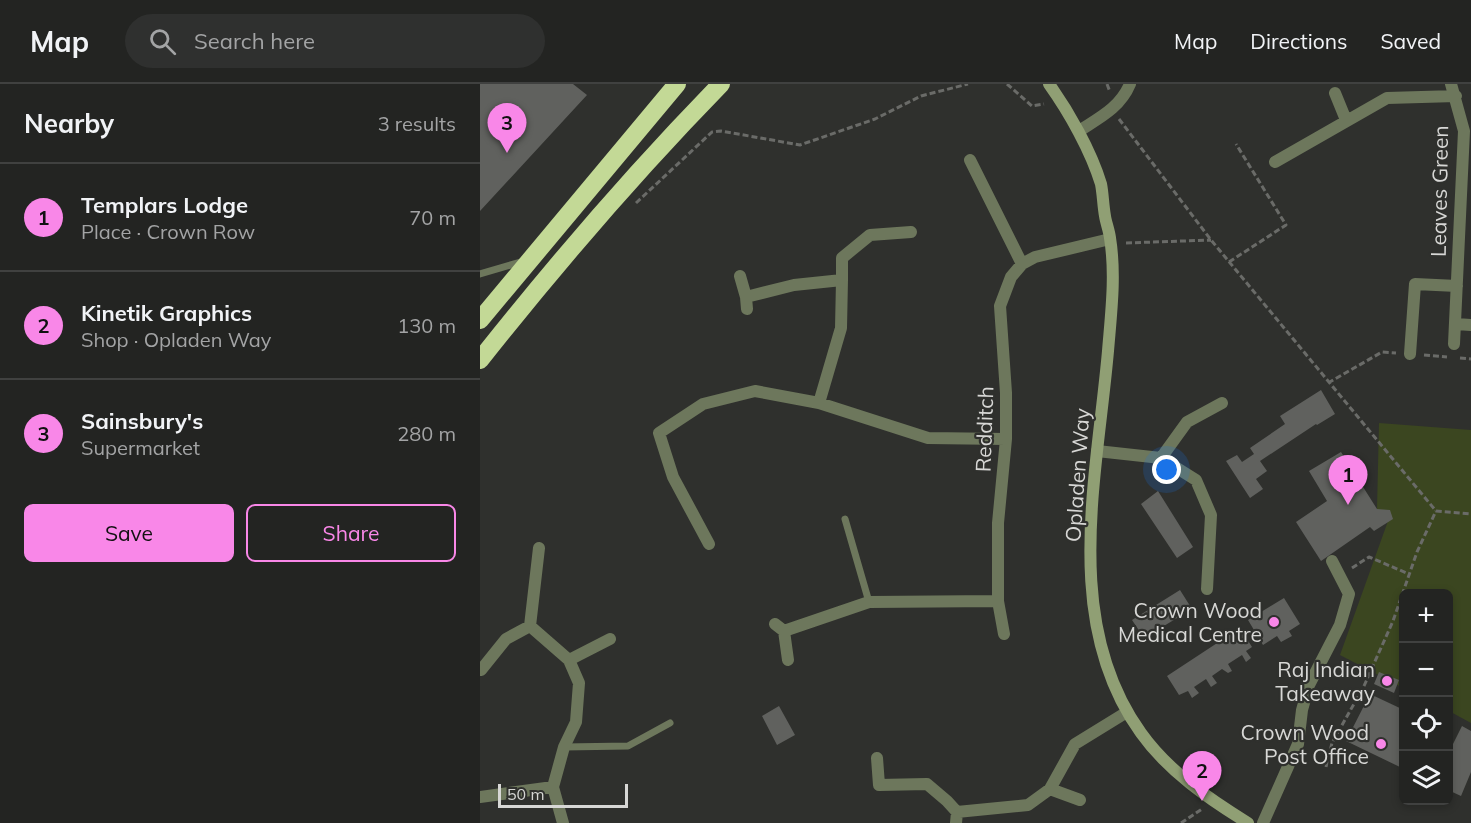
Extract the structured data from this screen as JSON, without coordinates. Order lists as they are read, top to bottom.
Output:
{
  "streets": {
    "street": ["Leaves Green", "Redditch", "Opladen Way"]
  },
  "places": ["Crown Wood Medical Centre", "Raj Indian Takeaway", "Crown Wood Post Office"],
  "scale_bar": "50 m",
  "page": {
    "header": "Map",
    "search": "Search here",
    "nav": ["Map", "Directions", "Saved"],
    "heading": ["Nearby", "3 results"],
    "pins": ["3", "1", "2"],
    "list": [
      {
        "mark": "1",
        "name": "Templars Lodge",
        "note": "Place · Crown Row",
        "value": "70 m"
      },
      {
        "mark": "2",
        "name": "Kinetik Graphics",
        "note": "Shop · Opladen Way",
        "value": "130 m"
      },
      {
        "mark": "3",
        "name": "Sainsbury's",
        "note": "Supermarket",
        "value": "280 m"
      }
    ],
    "buttons": ["Save", "Share"],
    "map_buttons": ["+", "−"],
    "scale": "50 m"
  }
}
